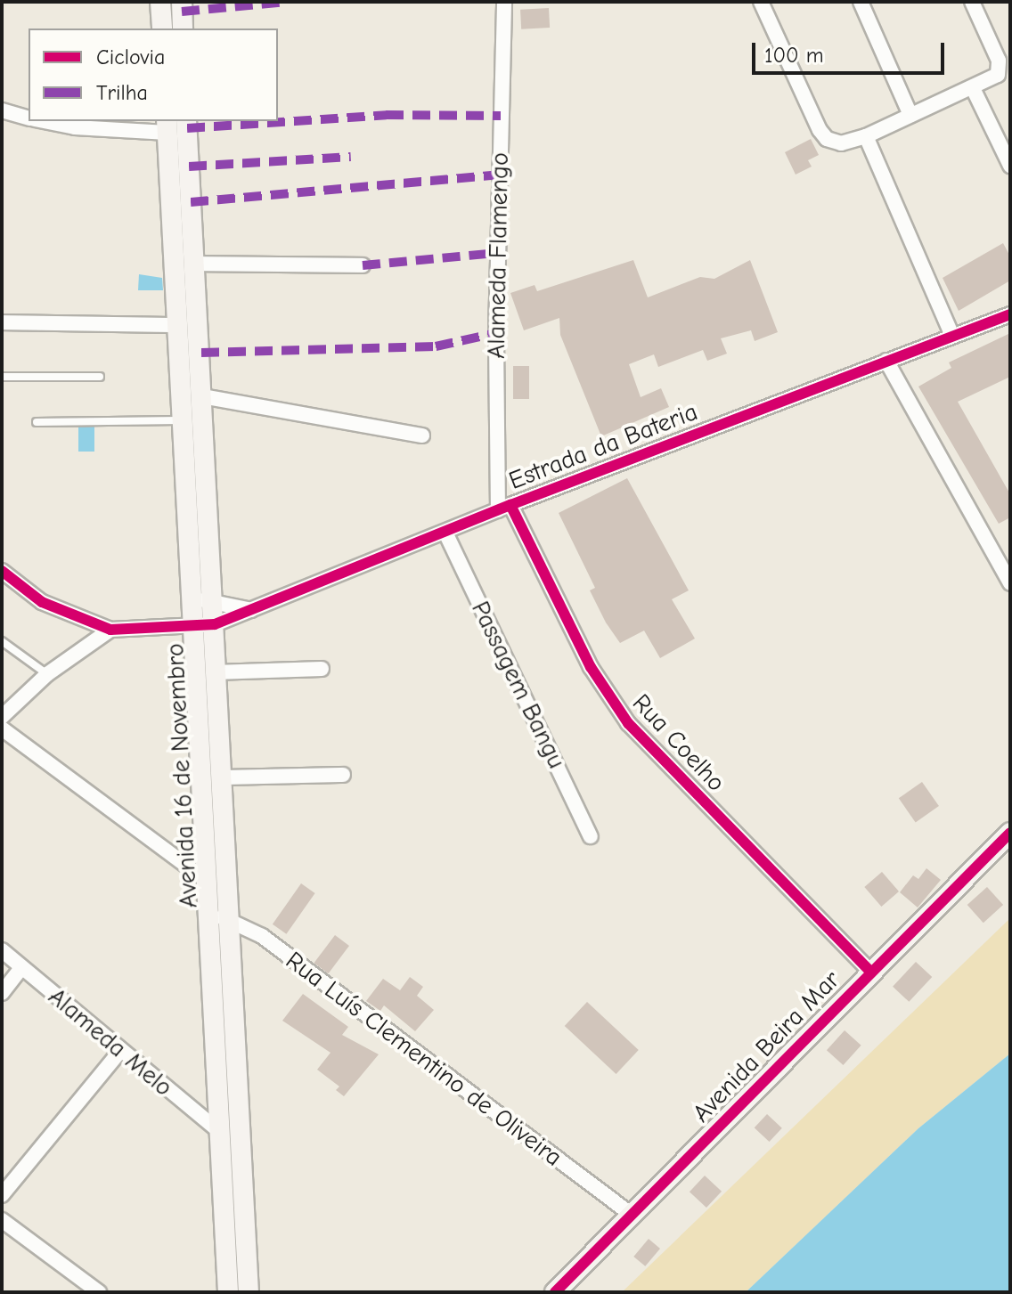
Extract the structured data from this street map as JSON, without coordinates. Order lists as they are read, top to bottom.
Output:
{
  "streets": {
    "main road": ["Avenida 16 de Novembro", "Avenida Beira Mar"],
    "street": [
      "Alameda Flamengo",
      "Estrada da Bateria",
      "Passagem Bangu",
      "Rua Coelho",
      "Alameda Melo",
      "Rua Luís Clementino de Oliveira"
    ]
  },
  "crossings": [
    ["Alameda Flamengo", "Estrada da Bateria"],
    ["Alameda Flamengo", "Rua Coelho"],
    ["Estrada da Bateria", "Passagem Bangu"],
    ["Estrada da Bateria", "Rua Coelho"],
    ["Estrada da Bateria", "Avenida 16 de Novembro"],
    ["Rua Coelho", "Avenida Beira Mar"],
    ["Avenida 16 de Novembro", "Alameda Melo"],
    ["Avenida 16 de Novembro", "Rua Luís Clementino de Oliveira"],
    ["Avenida Beira Mar", "Rua Luís Clementino de Oliveira"]
  ],
  "legend": ["Ciclovia", "Trilha"],
  "scale_bar": "100 m"
}
